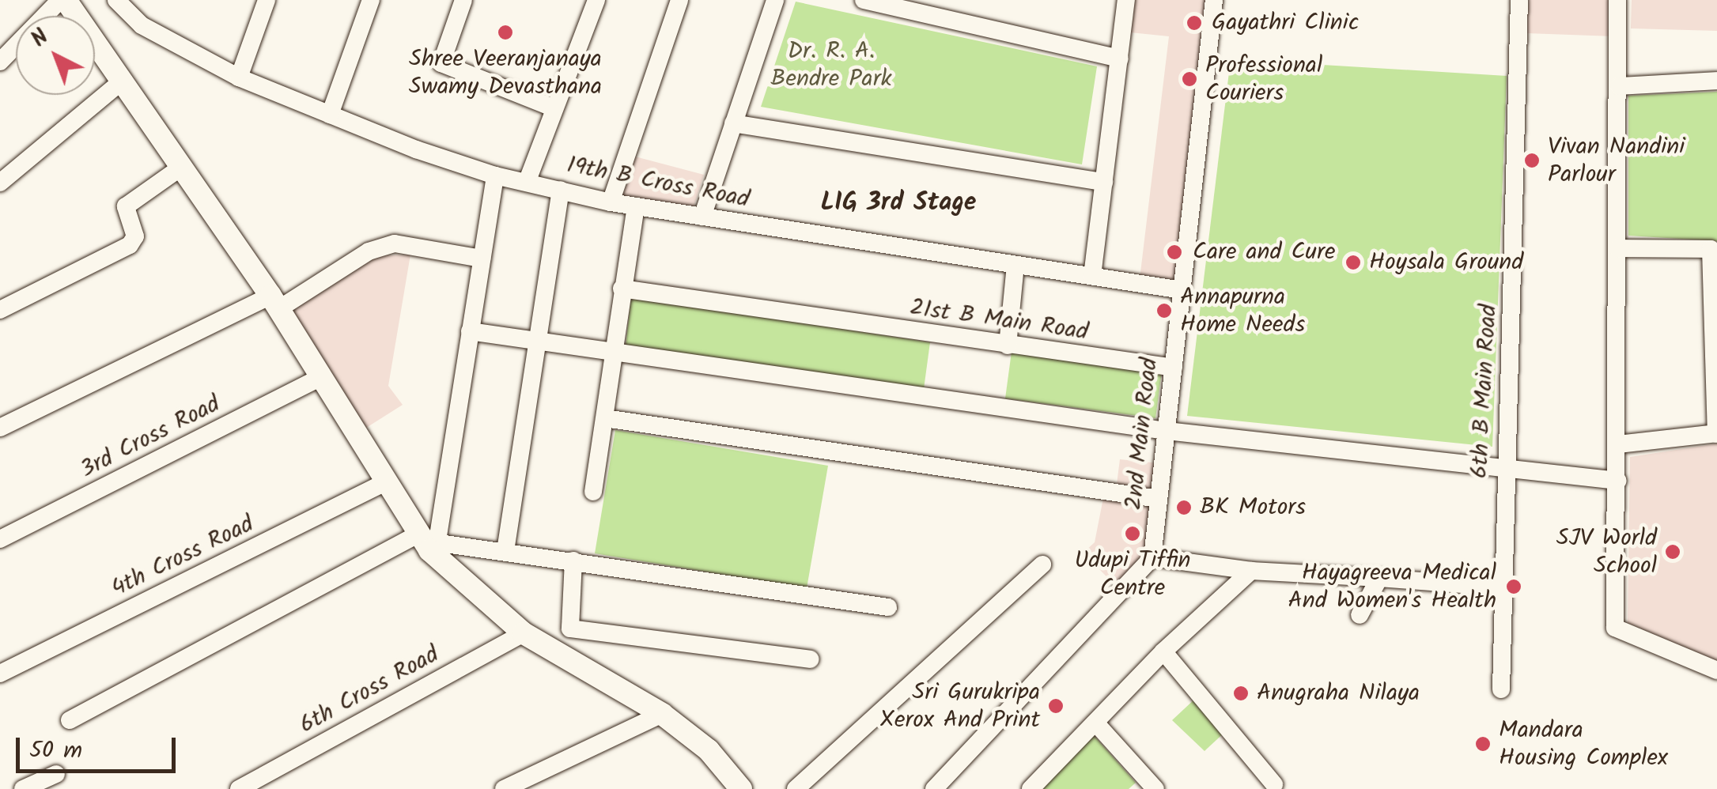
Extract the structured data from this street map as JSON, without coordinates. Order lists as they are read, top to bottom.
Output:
{
  "streets": {
    "street": [
      "19th B Cross Road",
      "21st B Main Road",
      "6th B Main Road",
      "2nd Main Road",
      "3rd Cross Road",
      "4th Cross Road",
      "6th Cross Road"
    ]
  },
  "crossings": [
    ["19th B Cross Road", "2nd Main Road"],
    ["21st B Main Road", "2nd Main Road"]
  ],
  "districts": ["LIG 3rd Stage"],
  "parks": ["Dr. R. A. Bendre Park"],
  "places": [
    "Gayathri Clinic",
    "Shree Veeranjanaya Swamy Devasthana",
    "Professional Couriers",
    "Vivan Nandini Parlour",
    "Care and Cure",
    "Hoysala Ground",
    "Annapurna Home Needs",
    "BK Motors",
    "Udupi Tiffin Centre",
    "SJV World School",
    "Hayagreeva Medical And Women's Health",
    "Anugraha Nilaya",
    "Sri Gurukripa Xerox And Print",
    "Mandara Housing Complex"
  ],
  "scale_bar": "50 m",
  "north": "top left"
}
